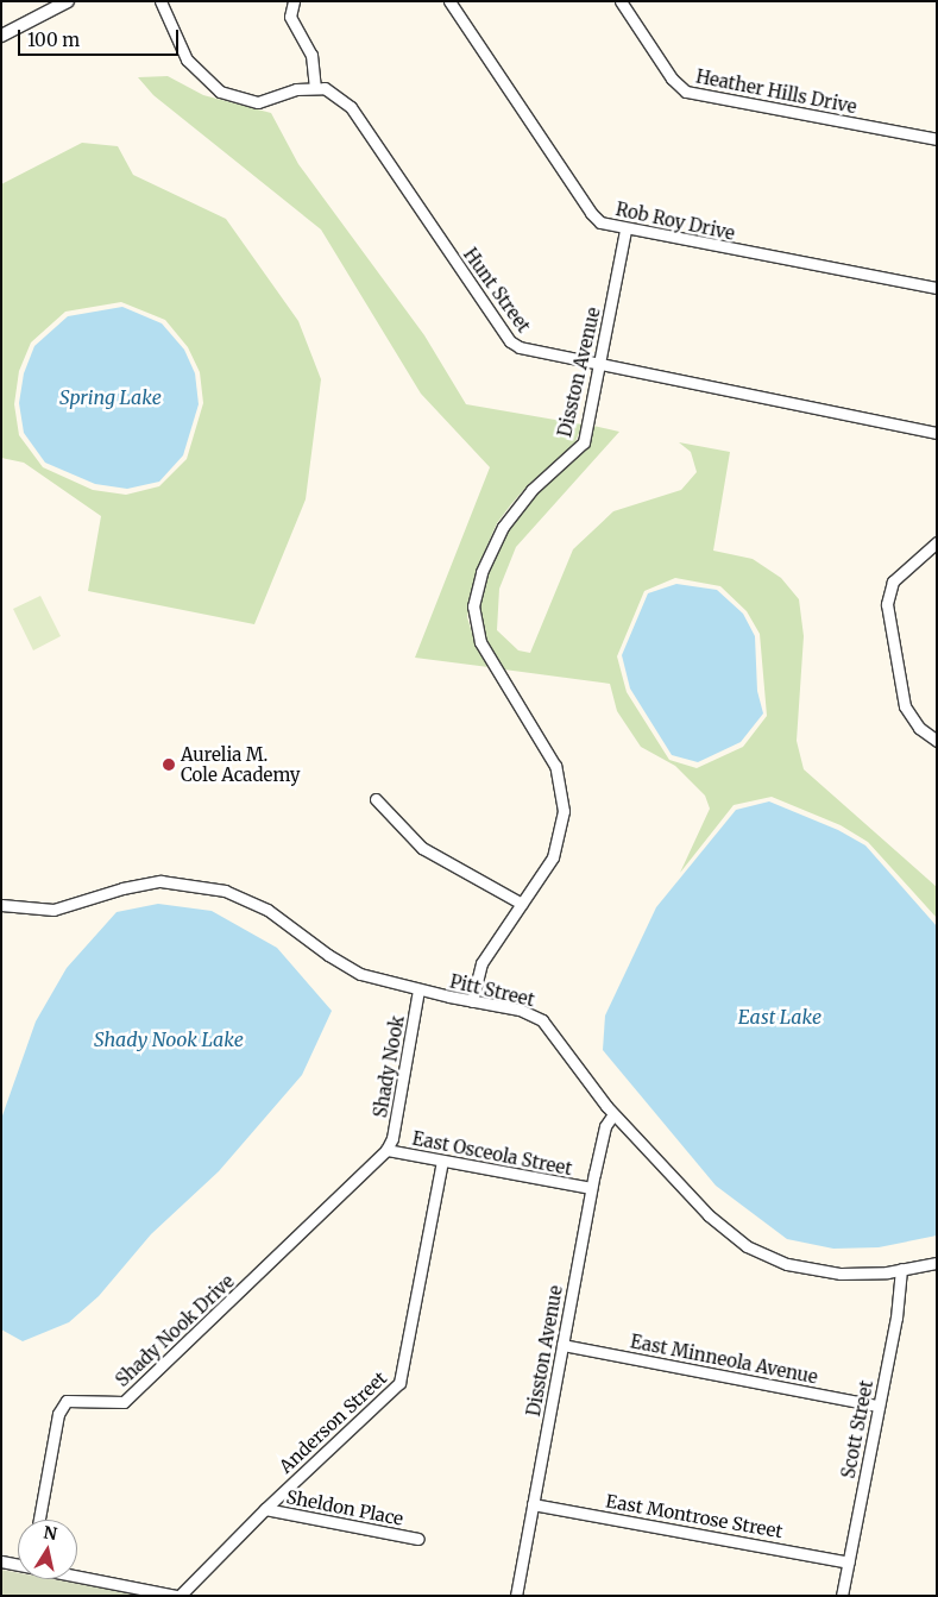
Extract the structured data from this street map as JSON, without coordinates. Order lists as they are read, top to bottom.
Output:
{
  "streets": {
    "street": [
      "Heather Hills Drive",
      "Rob Roy Drive",
      "Hunt Street",
      "Disston Avenue",
      "Pitt Street",
      "Shady Nook",
      "East Osceola Street",
      "Shady Nook Drive",
      "East Minneola Avenue",
      "Anderson Street",
      "Scott Street",
      "Sheldon Place",
      "East Montrose Street"
    ]
  },
  "crossings": [
    ["Rob Roy Drive", "Disston Avenue"],
    ["Hunt Street", "Disston Avenue"],
    ["Disston Avenue", "Pitt Street"],
    ["Disston Avenue", "East Osceola Street"],
    ["Disston Avenue", "East Minneola Avenue"],
    ["Disston Avenue", "East Montrose Street"],
    ["Pitt Street", "Shady Nook"],
    ["Pitt Street", "Scott Street"],
    ["Shady Nook", "East Osceola Street"],
    ["Shady Nook", "Shady Nook Drive"],
    ["East Osceola Street", "Shady Nook Drive"],
    ["East Osceola Street", "Anderson Street"],
    ["East Minneola Avenue", "Scott Street"],
    ["Anderson Street", "Sheldon Place"],
    ["Scott Street", "East Montrose Street"]
  ],
  "water": ["Spring Lake", "East Lake", "Shady Nook Lake"],
  "places": ["Aurelia M. Cole Academy"],
  "scale_bar": "100 m",
  "north": "top"
}
